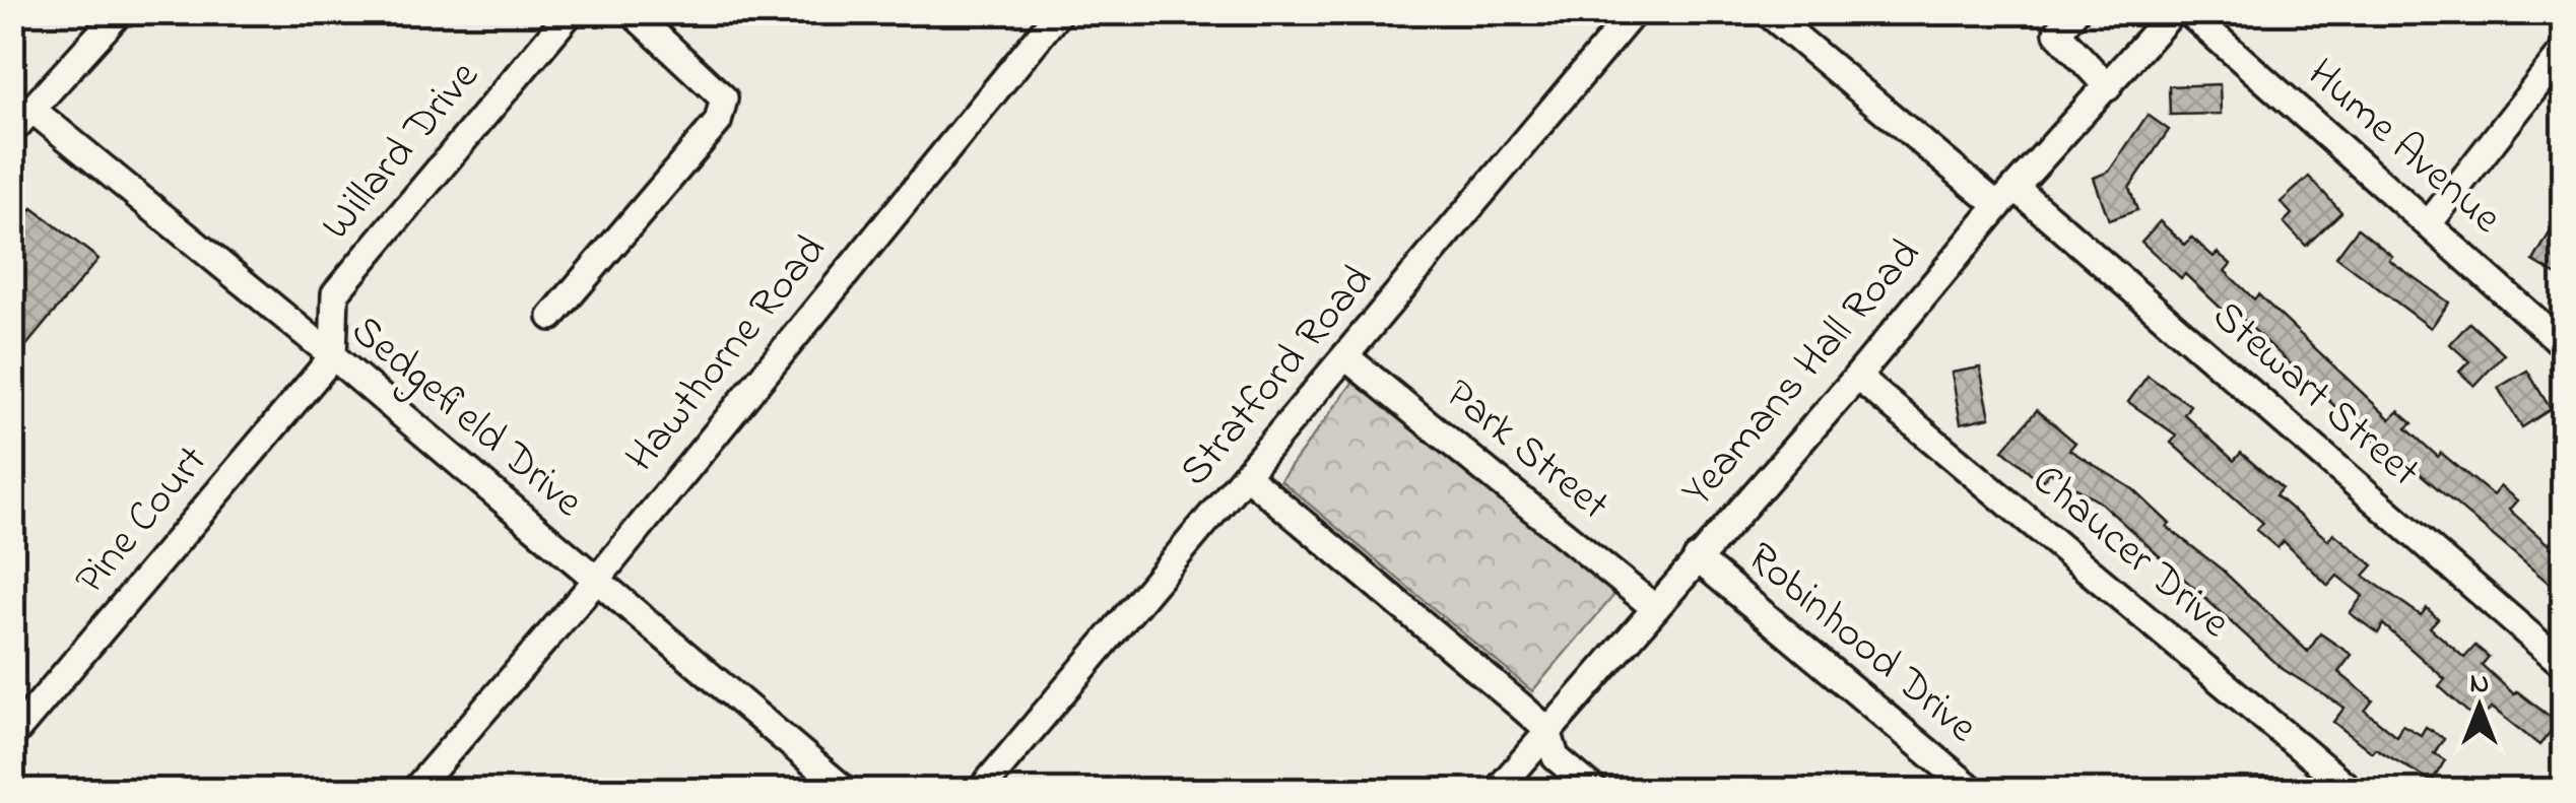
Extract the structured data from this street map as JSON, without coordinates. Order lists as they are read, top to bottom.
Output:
{
  "streets": {
    "street": [
      "Hume Avenue",
      "Willard Drive",
      "Hawthorne Road",
      "Yeamans Hall Road",
      "Stratford Road",
      "Stewart Street",
      "Sedgefield Drive",
      "Park Street",
      "Pine Court",
      "Chaucer Drive",
      "Robinhood Drive"
    ]
  },
  "crossings": [
    ["Willard Drive", "Sedgefield Drive"],
    ["Willard Drive", "Pine Court"],
    ["Hawthorne Road", "Sedgefield Drive"],
    ["Yeamans Hall Road", "Stewart Street"],
    ["Yeamans Hall Road", "Park Street"],
    ["Yeamans Hall Road", "Chaucer Drive"],
    ["Yeamans Hall Road", "Robinhood Drive"],
    ["Stratford Road", "Park Street"],
    ["Sedgefield Drive", "Pine Court"]
  ],
  "north": "top"
}
